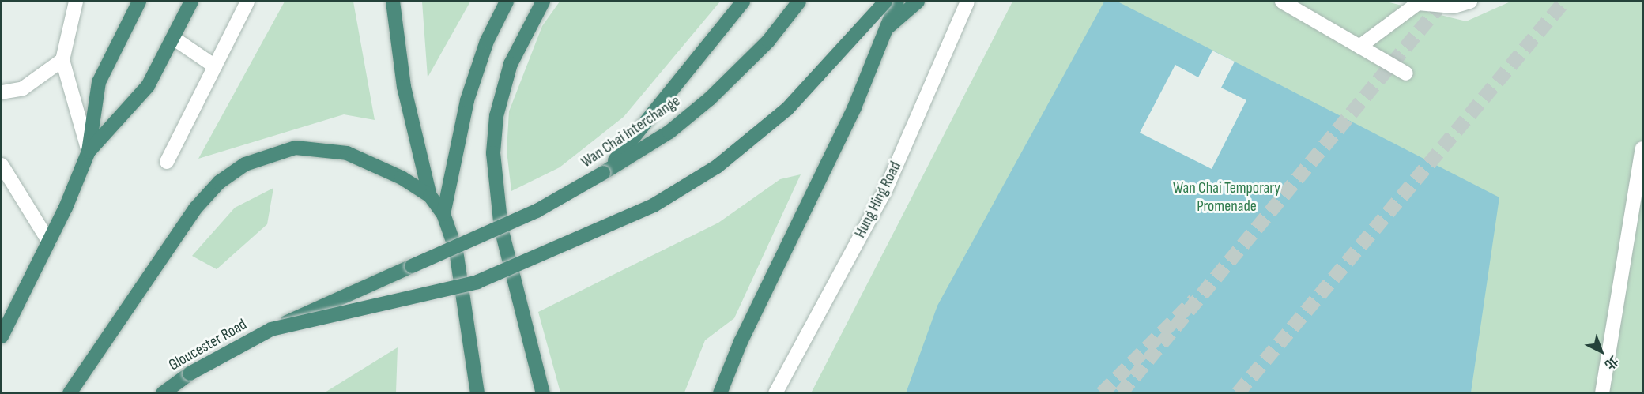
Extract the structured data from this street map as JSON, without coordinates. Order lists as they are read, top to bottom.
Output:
{
  "streets": {
    "highway": ["Wan Chai Interchange", "Gloucester Road"],
    "street": ["Hung Hing Road"]
  },
  "crossings": [
    ["Wan Chai Interchange", "Gloucester Road"]
  ],
  "parks": ["Wan Chai Temporary Promenade"],
  "north": "bottom right"
}
